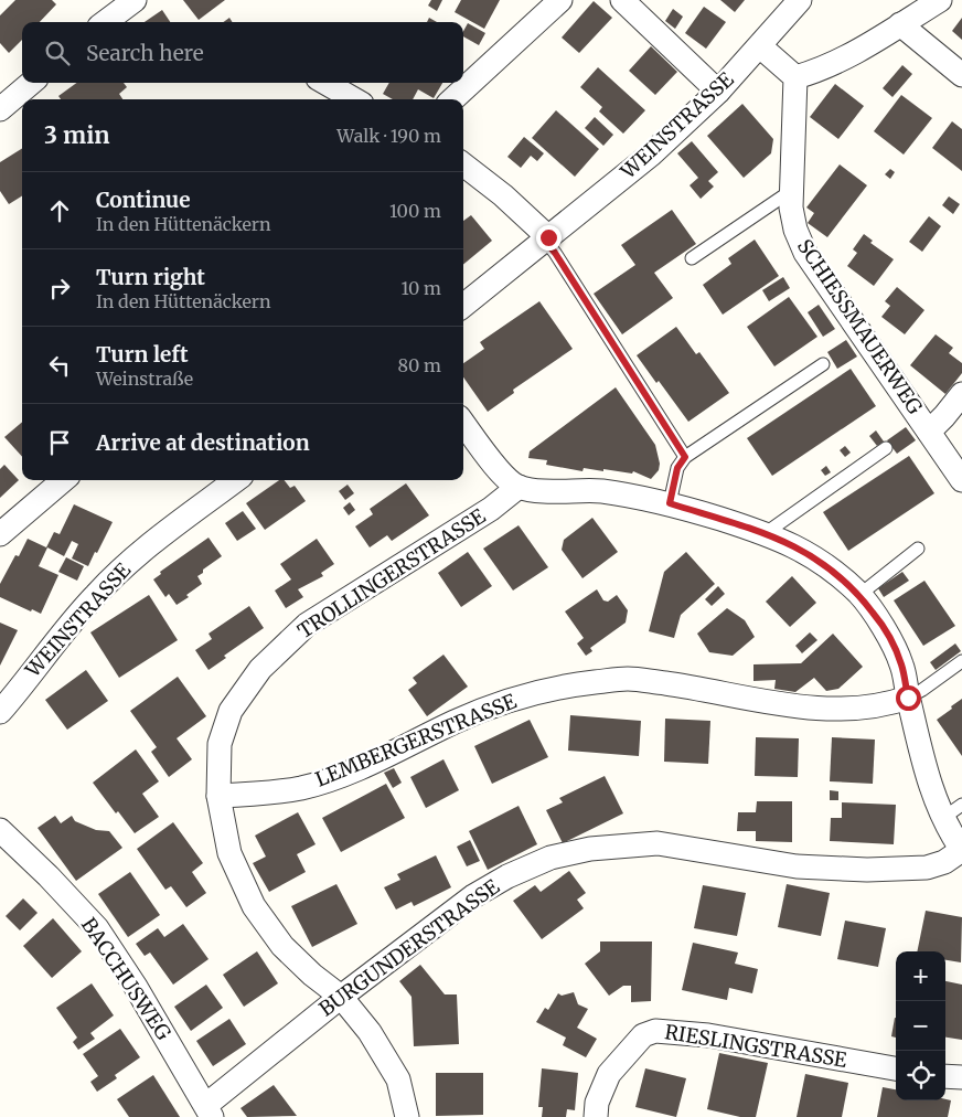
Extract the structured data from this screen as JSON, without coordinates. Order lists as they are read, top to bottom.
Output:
{
  "streets": {
    "street": [
      "WEINSTRASSE",
      "SCHIESSMAUERWEG",
      "TROLLINGERSTRASSE",
      "LEMBERGERSTRASSE",
      "BURGUNDERSTRASSE",
      "BACCHUSWEG",
      "RIESLINGSTRASSE"
    ]
  },
  "crossings": [
    ["TROLLINGERSTRASSE", "LEMBERGERSTRASSE"],
    ["TROLLINGERSTRASSE", "BURGUNDERSTRASSE"],
    ["BURGUNDERSTRASSE", "BACCHUSWEG"]
  ],
  "page": {
    "search": "Search here",
    "heading": ["3 min", "Walk · 190 m"],
    "list": [
      ["Continue", "In den Hüttenäckern", "100 m"],
      ["Turn right", "In den Hüttenäckern", "10 m"],
      ["Turn left", "Weinstraße", "80 m"],
      "Arrive at destination"
    ],
    "map_buttons": ["+", "−"]
  }
}
